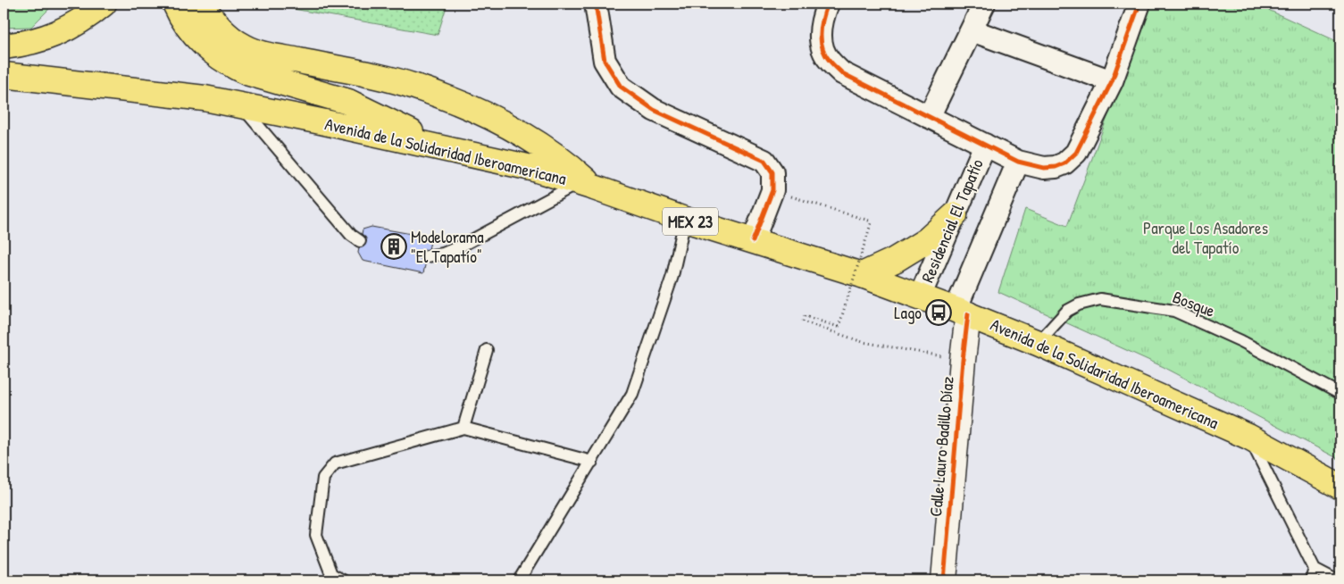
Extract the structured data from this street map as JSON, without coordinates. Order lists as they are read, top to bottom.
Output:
{
  "streets": {
    "highway": ["Avenida de la Solidaridad Iberoamericana", "MEX 23"],
    "street": ["Residencial El Tapatío", "Calle Lauro Badillo Díaz"],
    "lane": ["Bosque"]
  },
  "crossings": [
    ["Avenida de la Solidaridad Iberoamericana", "Residencial El Tapatío"],
    ["Avenida de la Solidaridad Iberoamericana", "Bosque"],
    ["Avenida de la Solidaridad Iberoamericana", "Calle Lauro Badillo Díaz"]
  ],
  "parks": ["Parque Los Asadores del Tapatío"],
  "places": {
    "building": ["Modelorama \"El Tapatío\""],
    "bus stop": ["Lago"]
  }
}
